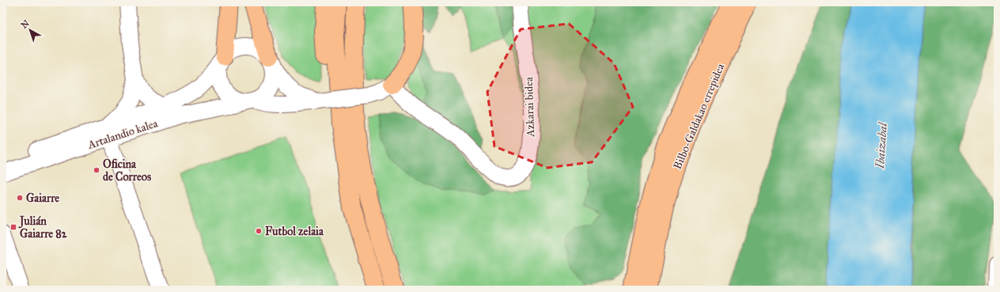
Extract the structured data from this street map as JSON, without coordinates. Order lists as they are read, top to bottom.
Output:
{
  "streets": {
    "main road": ["Bilbo-Galdakao errepidea"],
    "street": ["Azkarai bidea", "Artalandio kalea"]
  },
  "water": ["Ibaizabal"],
  "places": {
    "other": ["Oficina de Correos", "Gaiarre", "Futbol zelaia"],
    "transit": ["Julián Gaiarre 82"]
  },
  "north": "top left"
}
